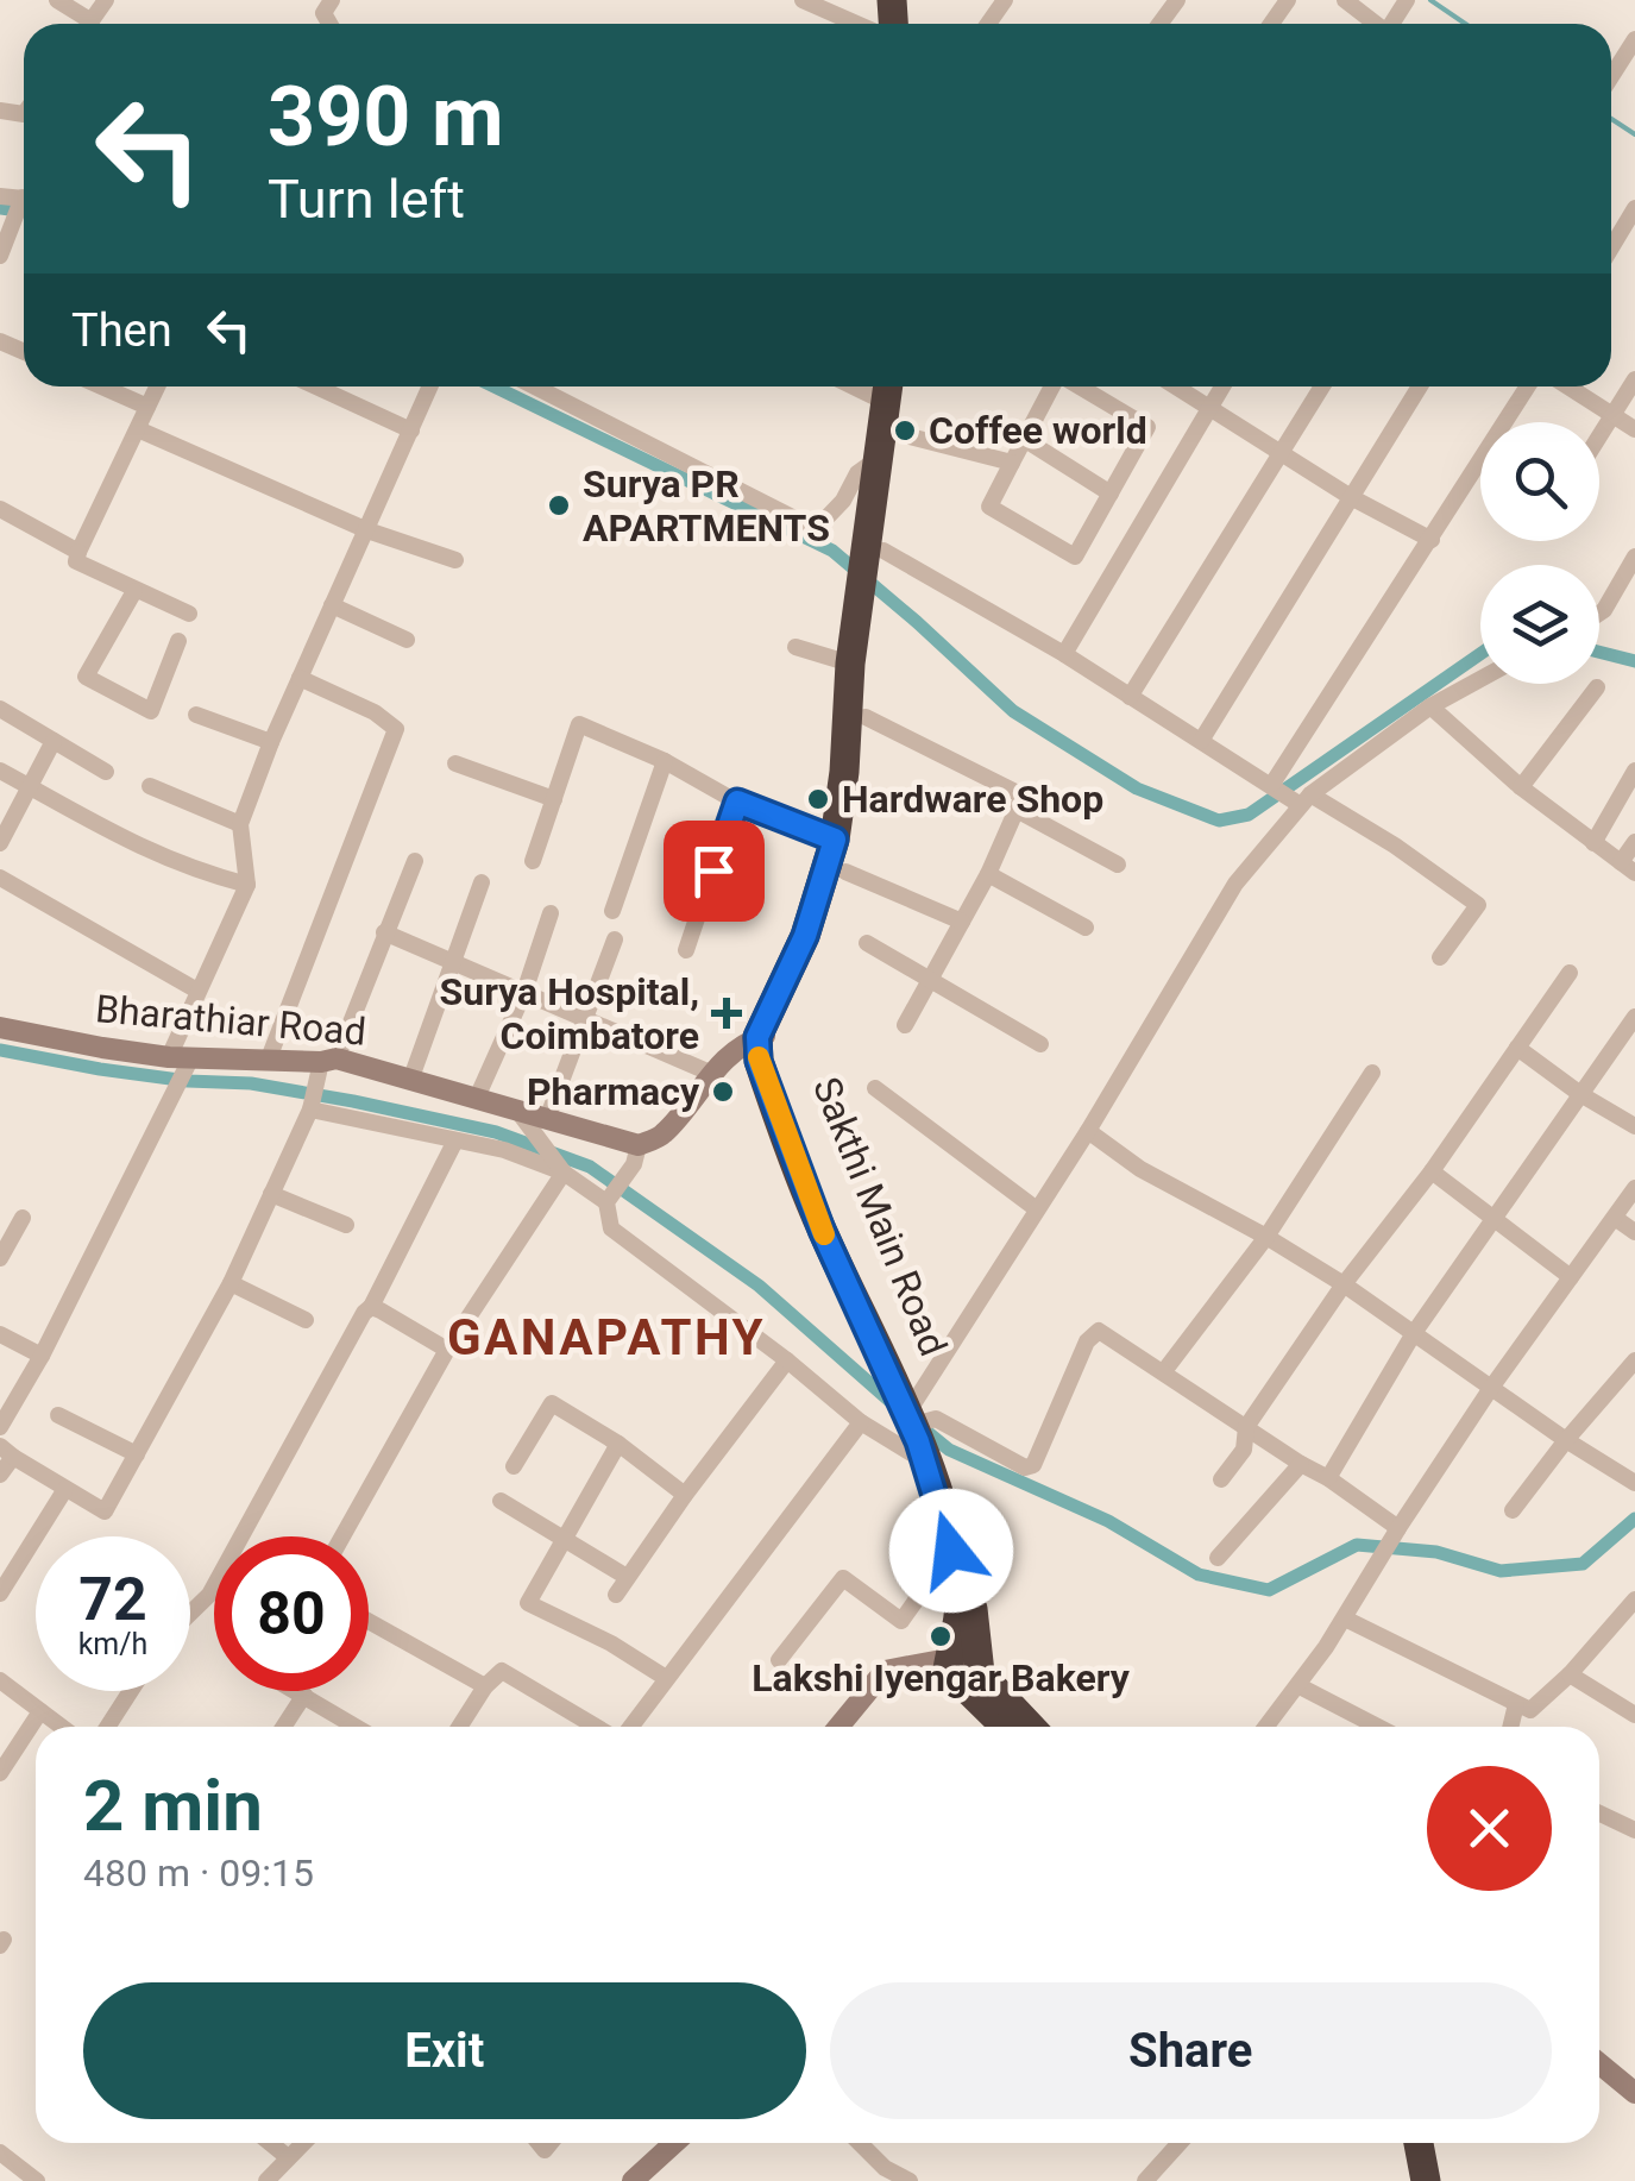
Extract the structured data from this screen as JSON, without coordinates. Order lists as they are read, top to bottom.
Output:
{
  "streets": {
    "highway": ["Sakthi Main Road"],
    "main road": ["Bharathiar Road"]
  },
  "districts": ["GANAPATHY"],
  "places": {
    "other": [
      "Coffee world",
      "Surya PR APARTMENTS",
      "Hardware Shop",
      "Pharmacy",
      "Lakshi Iyengar Bakery"
    ],
    "health": ["Surya Hospital, Coimbatore"]
  },
  "page": {
    "turn": ["390 m", "Turn left"],
    "then": "Then",
    "speed": "72 km/h",
    "limit": "80",
    "heading": ["2 min", "480 m · 09:15"],
    "buttons": ["Exit", "Share"]
  }
}
